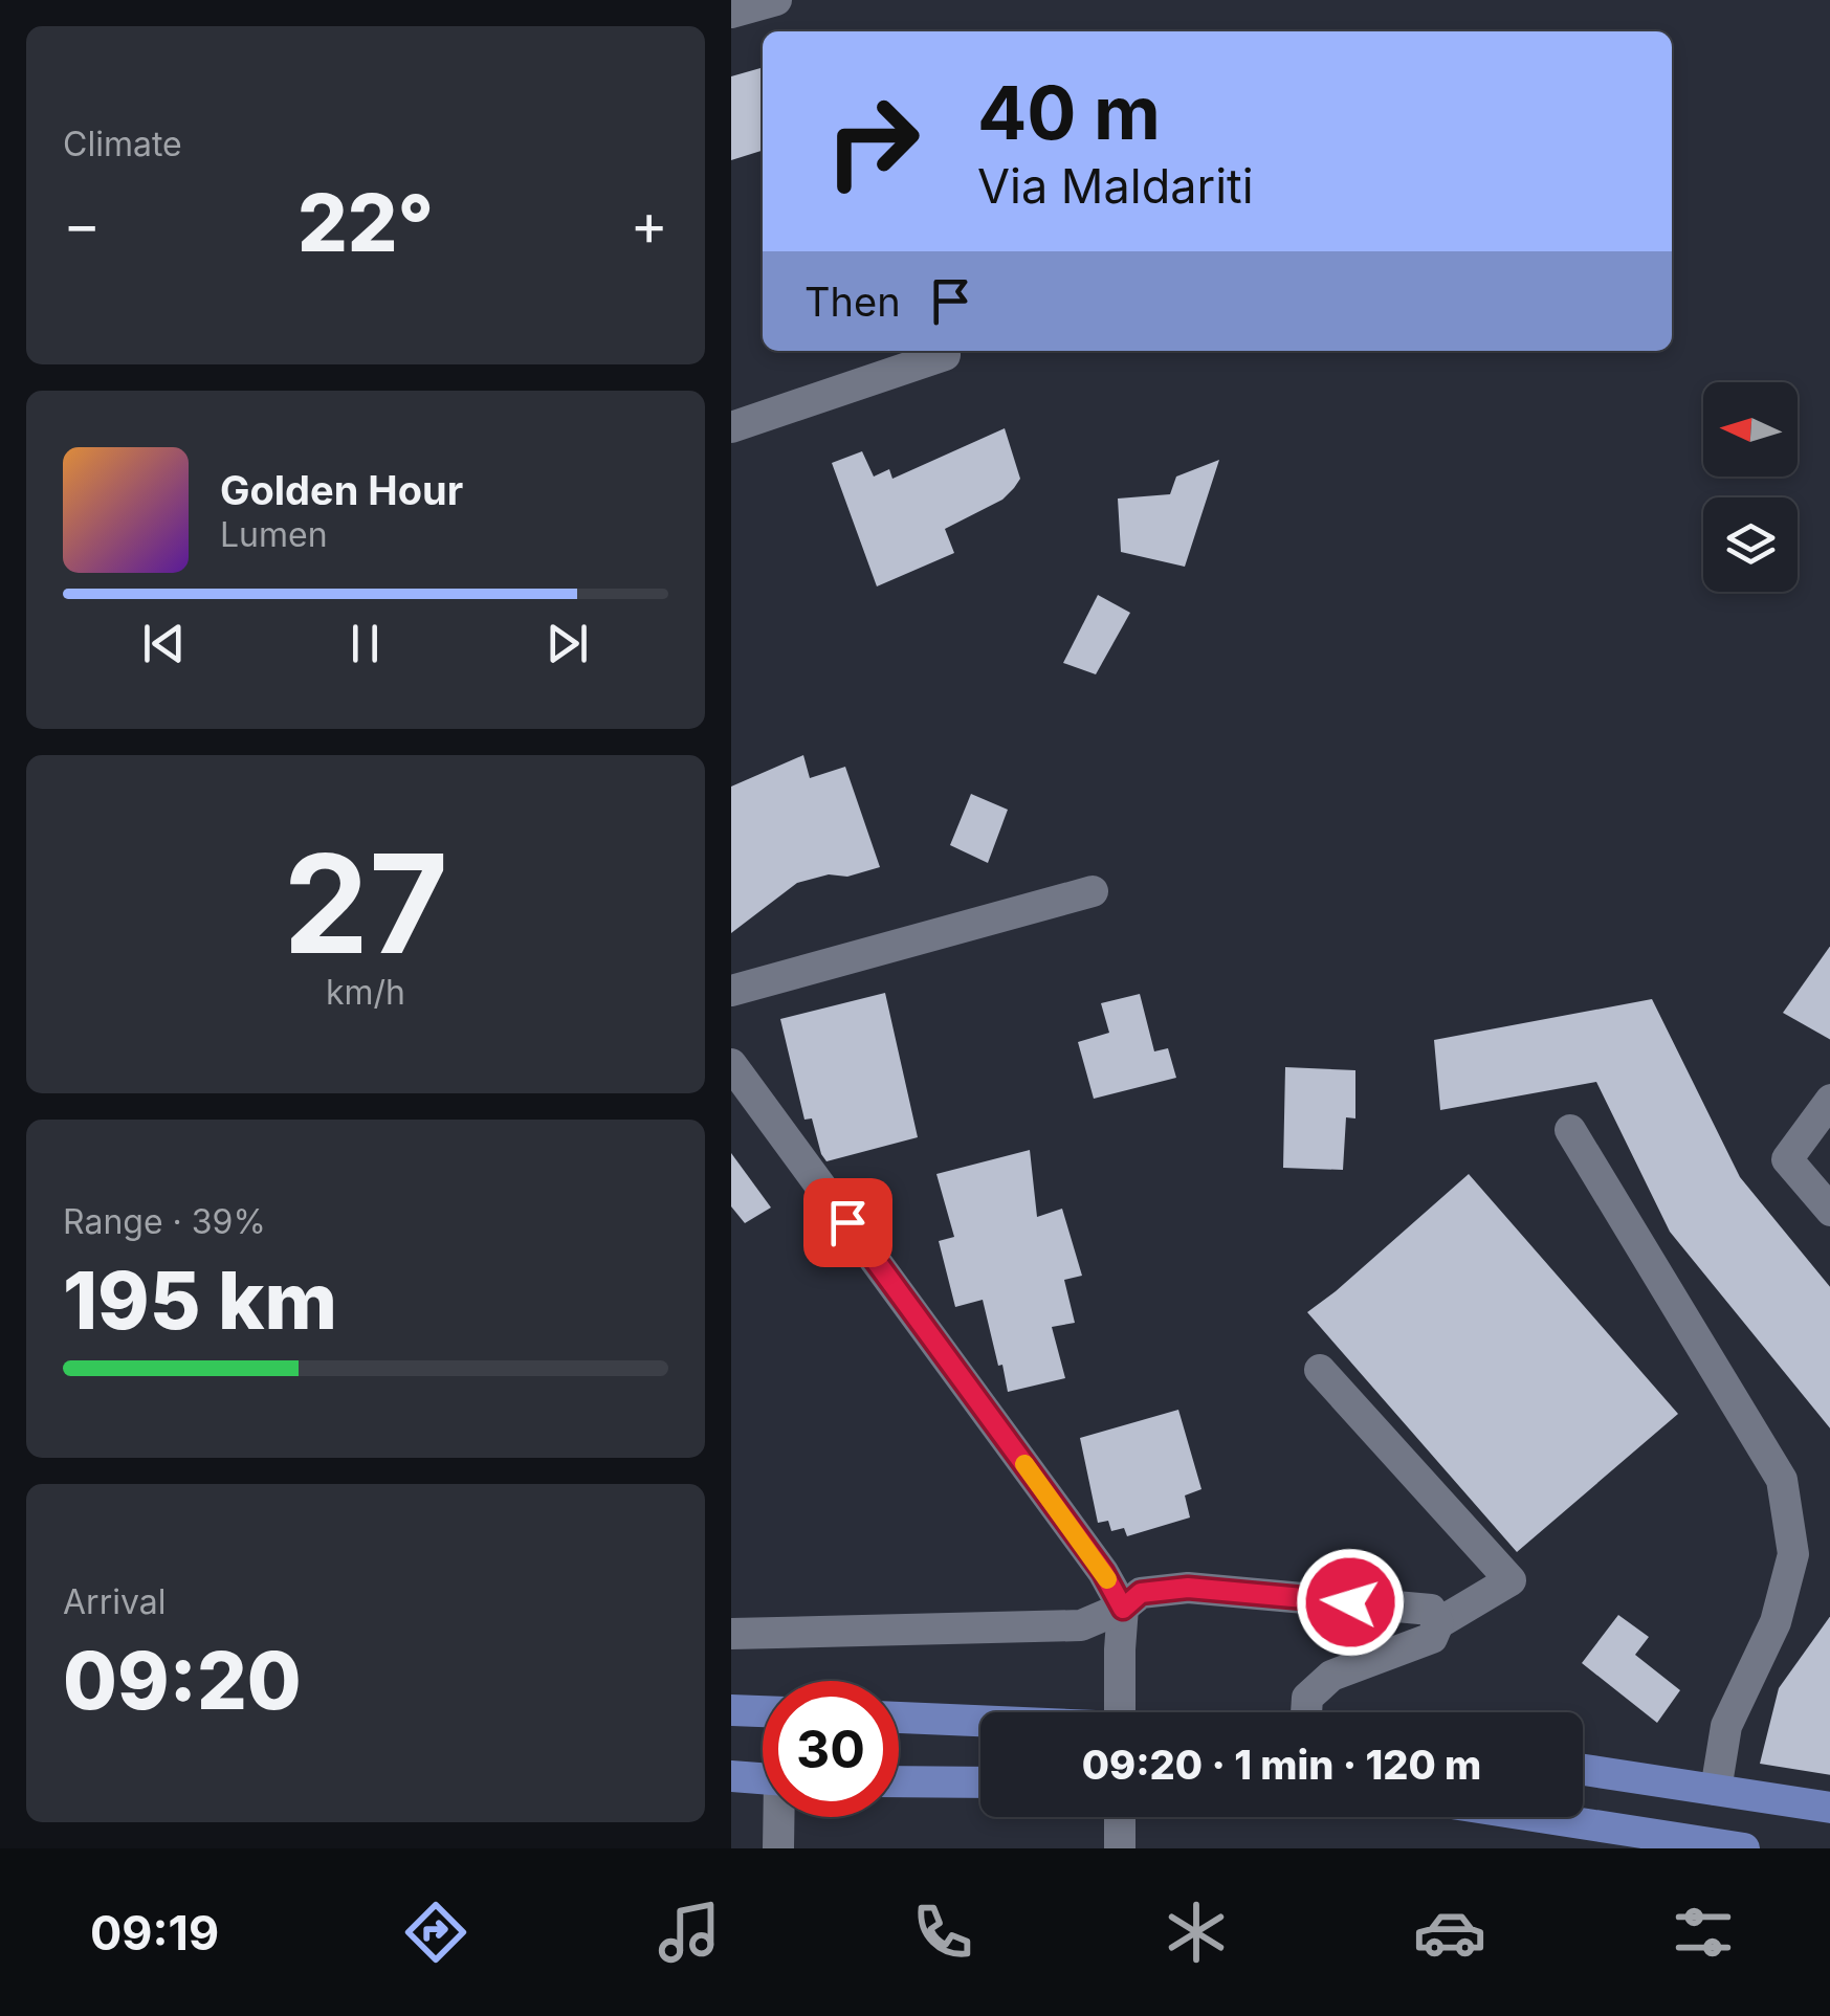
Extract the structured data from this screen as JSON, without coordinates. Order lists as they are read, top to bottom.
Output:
{
  "north": "left",
  "page": {
    "tile": [
      "Climate",
      ["27", "km/h"],
      ["Range · 39%", "195 km"],
      ["Arrival", "09:20"]
    ],
    "turn": ["40 m", "Via Maldariti"],
    "heat": ["−", "22°", "+"],
    "then": "Then",
    "song": ["Golden Hour", "Lumen"],
    "limit": "30",
    "trip": "09:20 · 1 min · 120 m",
    "tabs": "09:19"
  }
}
